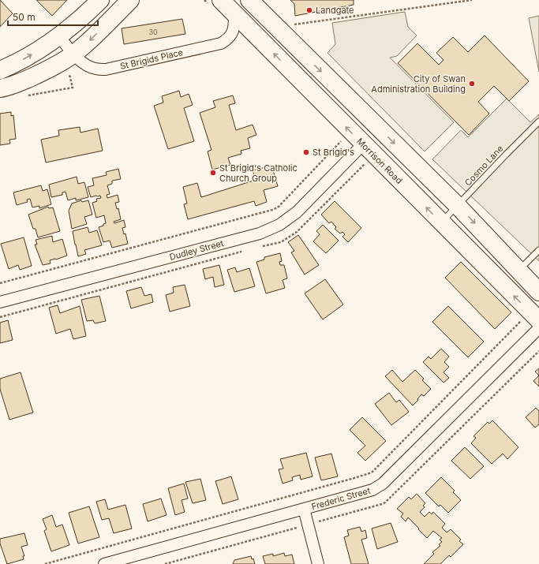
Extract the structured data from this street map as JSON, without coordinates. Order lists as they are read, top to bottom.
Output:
{
  "streets": {
    "main road": ["Morrison Road"],
    "street": ["St Brigids Place", "Dudley Street", "Frederic Street"],
    "lane": ["Cosmo Lane"]
  },
  "crossings": [
    ["St Brigids Place", "Morrison Road"],
    ["Morrison Road", "Cosmo Lane"],
    ["Morrison Road", "Dudley Street"]
  ],
  "places": [
    "Landgate",
    "City of Swan Administration Building",
    "St Brigid's",
    "St Brigid's Catholic Church Group"
  ],
  "house_numbers": ["30"],
  "scale_bar": "50 m"
}
